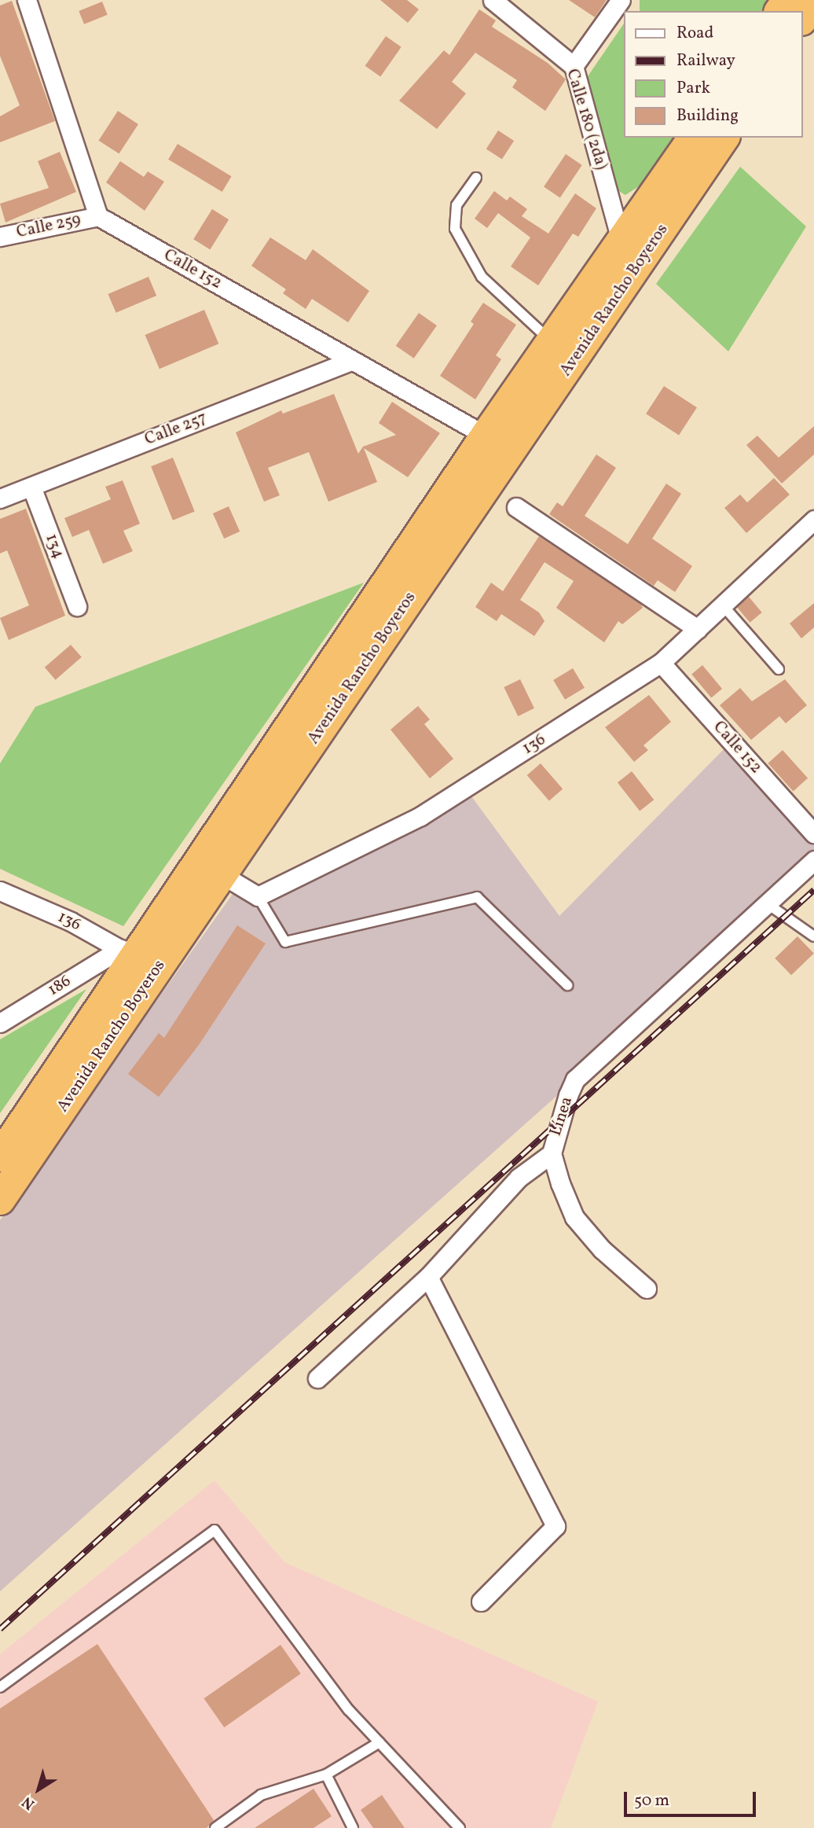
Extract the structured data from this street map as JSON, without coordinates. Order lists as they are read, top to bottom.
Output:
{
  "streets": {
    "highway": ["Avenida Rancho Boyeros"],
    "street": [
      "Calle 180 (2da)",
      "Calle 259",
      "Calle 152",
      "Calle 257",
      "134",
      "136",
      "186",
      "Línea"
    ]
  },
  "crossings": [
    ["Calle 180 (2da)", "Avenida Rancho Boyeros"],
    ["Calle 259", "Calle 152"],
    ["Calle 152", "Avenida Rancho Boyeros"],
    ["Calle 152", "Calle 257"],
    ["Calle 152", "136"],
    ["Avenida Rancho Boyeros", "136"],
    ["Avenida Rancho Boyeros", "186"],
    ["Calle 257", "134"],
    ["136", "186"]
  ],
  "legend": [
    "Road",
    "Railway",
    "Park",
    "Building"
  ],
  "scale_bar": "50 m",
  "north": "bottom left"
}
